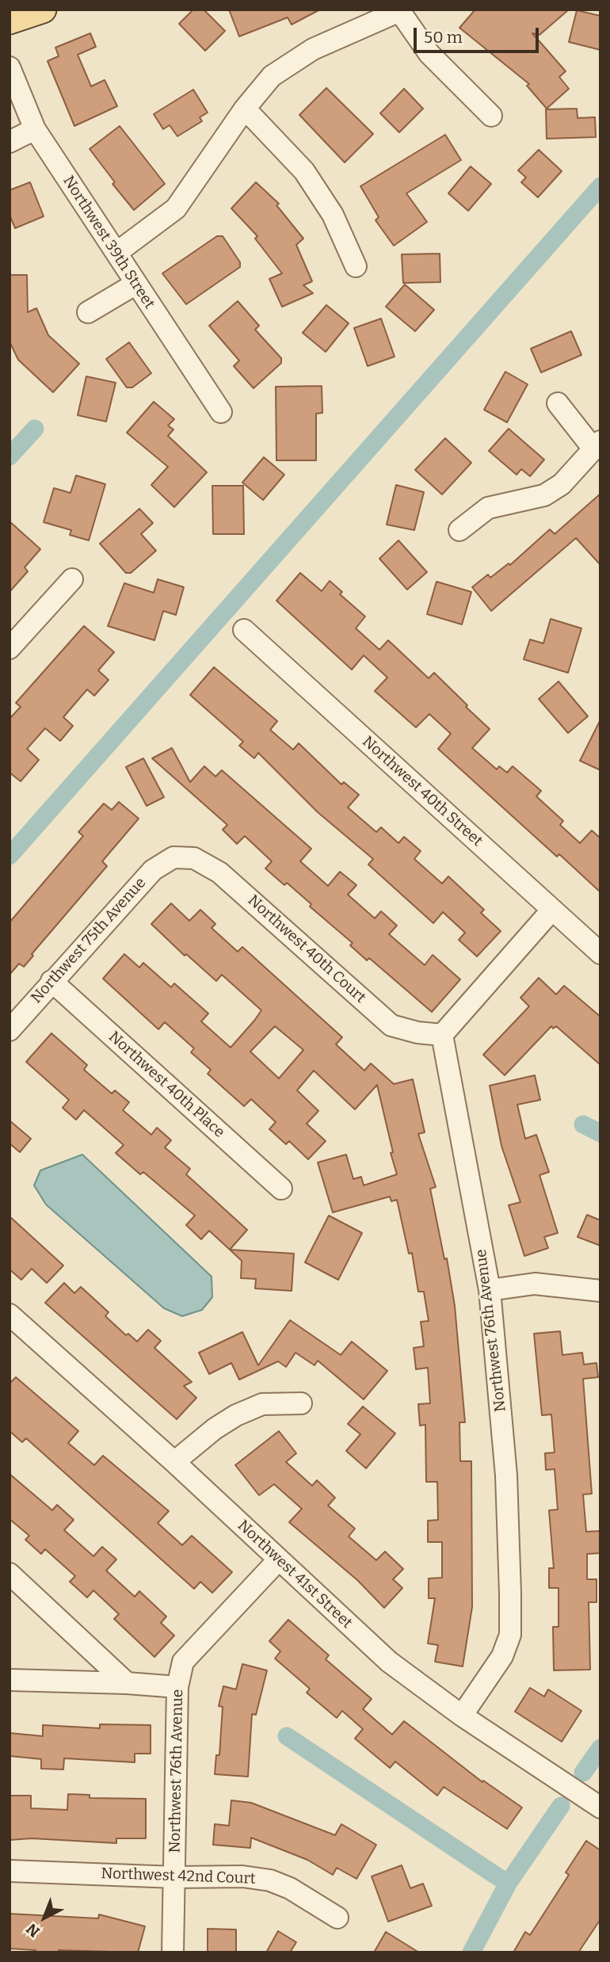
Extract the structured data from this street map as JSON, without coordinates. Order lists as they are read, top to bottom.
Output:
{
  "streets": {
    "street": [
      "Northwest 39th Street",
      "Northwest 40th Street",
      "Northwest 75th Avenue",
      "Northwest 40th Court",
      "Northwest 40th Place",
      "Northwest 76th Avenue",
      "Northwest 41st Street",
      "Northwest 42nd Court"
    ]
  },
  "crossings": [
    ["Northwest 75th Avenue", "Northwest 40th Court"],
    ["Northwest 75th Avenue", "Northwest 40th Place"],
    ["Northwest 40th Court", "Northwest 76th Avenue"],
    ["Northwest 76th Avenue", "Northwest 41st Street"],
    ["Northwest 76th Avenue", "Northwest 42nd Court"]
  ],
  "scale_bar": "50 m",
  "north": "bottom left"
}
